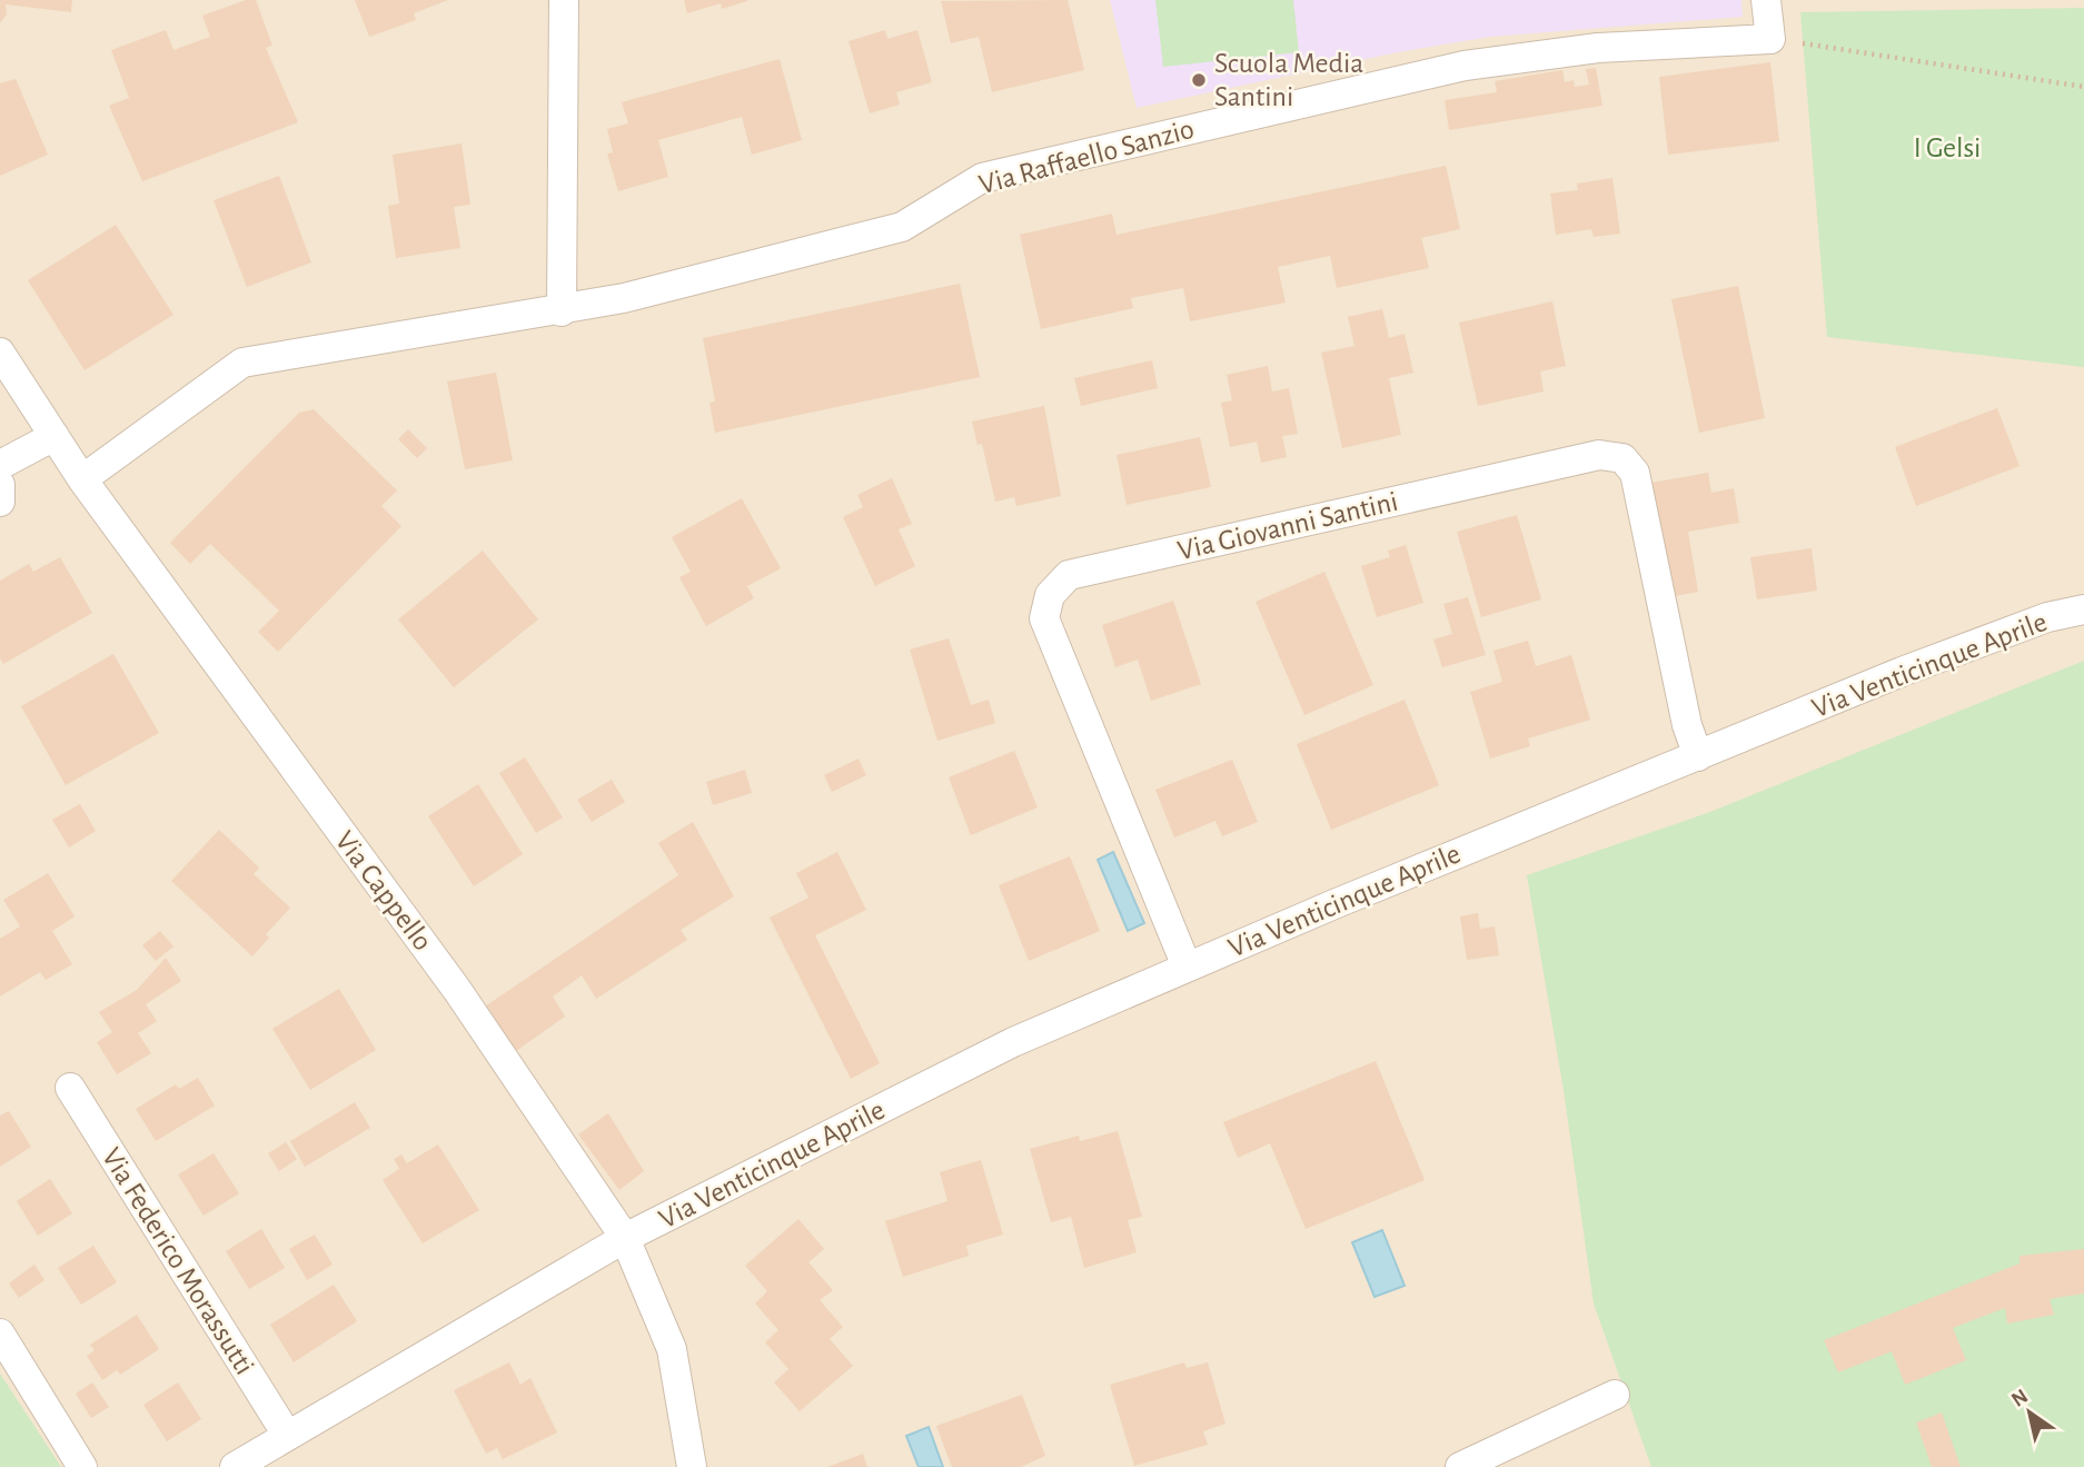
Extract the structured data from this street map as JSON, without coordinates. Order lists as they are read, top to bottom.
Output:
{
  "streets": {
    "street": [
      "Via Raffaello Sanzio",
      "Via Giovanni Santini",
      "Via Venticinque Aprile",
      "Via Cappello",
      "Via Federico Morassutti"
    ]
  },
  "crossings": [
    ["Via Raffaello Sanzio", "Via Cappello"],
    ["Via Giovanni Santini", "Via Venticinque Aprile"],
    ["Via Venticinque Aprile", "Via Cappello"]
  ],
  "parks": ["I Gelsi"],
  "places": ["Scuola Media Santini"],
  "north": "top left"
}
